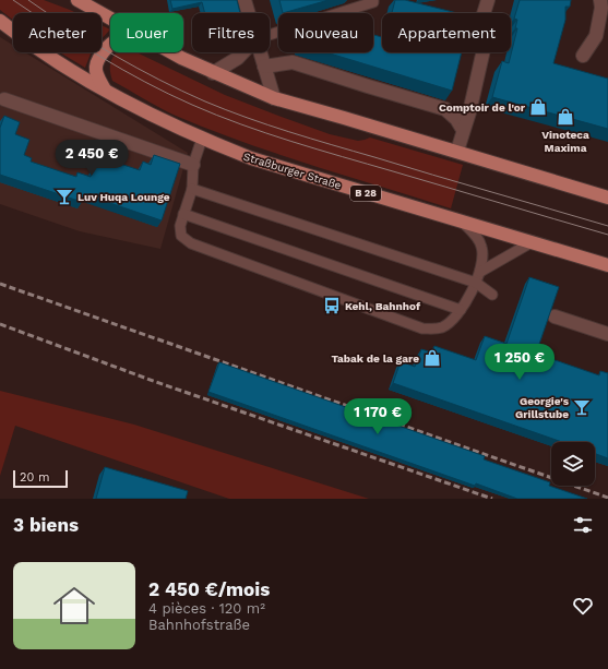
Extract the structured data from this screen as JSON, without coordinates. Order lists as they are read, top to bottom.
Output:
{
  "streets": {
    "main road": ["Straßburger Straße", "B 28"]
  },
  "places": {
    "shop": ["Comptoir de l'or", "Vinoteca Maxima", "Tabak de la gare"],
    "bar": ["Luv Huqa Lounge", "Georgie's Grillstube"],
    "bus stop": ["Kehl, Bahnhof"]
  },
  "scale_bar": "20 m",
  "page": {
    "chip": [
      "Acheter",
      "Louer",
      "Filtres",
      "Nouveau",
      "Appartement"
    ],
    "price": ["2 450 €", "1 250 €", "1 170 €"],
    "scale": "20 m",
    "heading": "3 biens",
    "list": [
      {
        "name": "2 450 €/mois",
        "note": "4 pièces · 120 m² · Bahnhofstraße"
      }
    ]
  }
}
